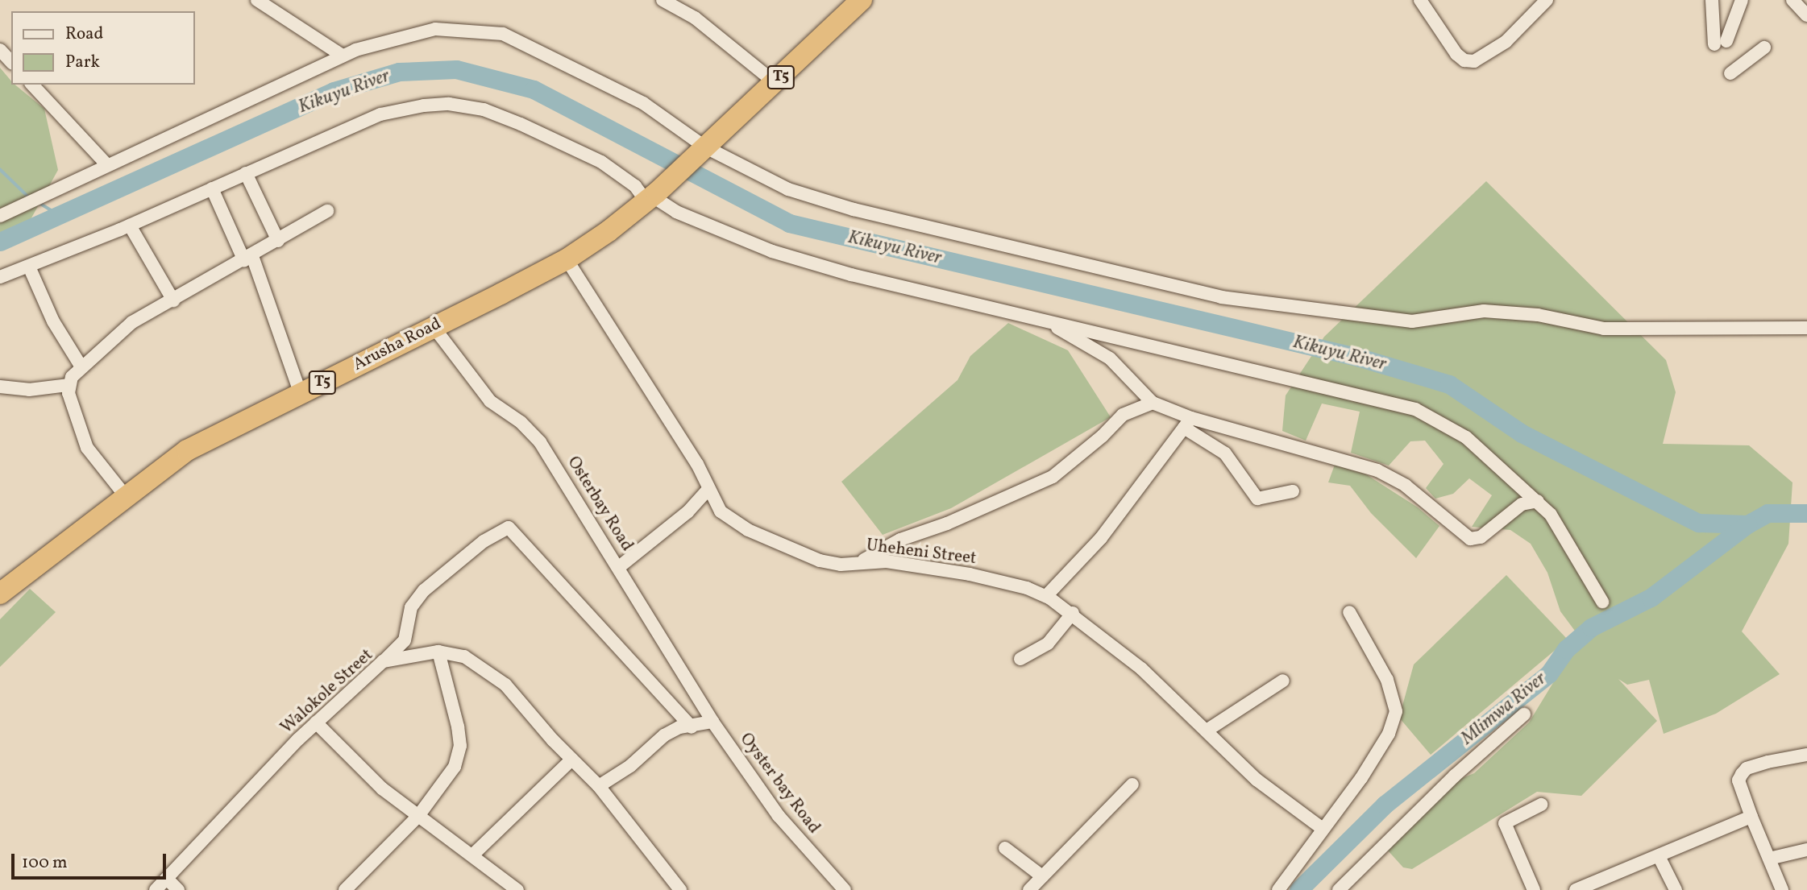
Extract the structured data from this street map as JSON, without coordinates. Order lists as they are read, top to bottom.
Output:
{
  "streets": {
    "highway": ["T5", "Arusha Road"],
    "street": [
      "Osterbay Road",
      "Uheheni Street",
      "Walokole Street",
      "Oyster bay Road"
    ]
  },
  "crossings": [
    ["T5", "Arusha Road"],
    ["Arusha Road", "Osterbay Road"],
    ["Arusha Road", "Uheheni Street"],
    ["Osterbay Road", "Oyster bay Road"]
  ],
  "water": ["Kikuyu River", "Mlimwa River"],
  "legend": ["Road", "Park"],
  "scale_bar": "100 m"
}
